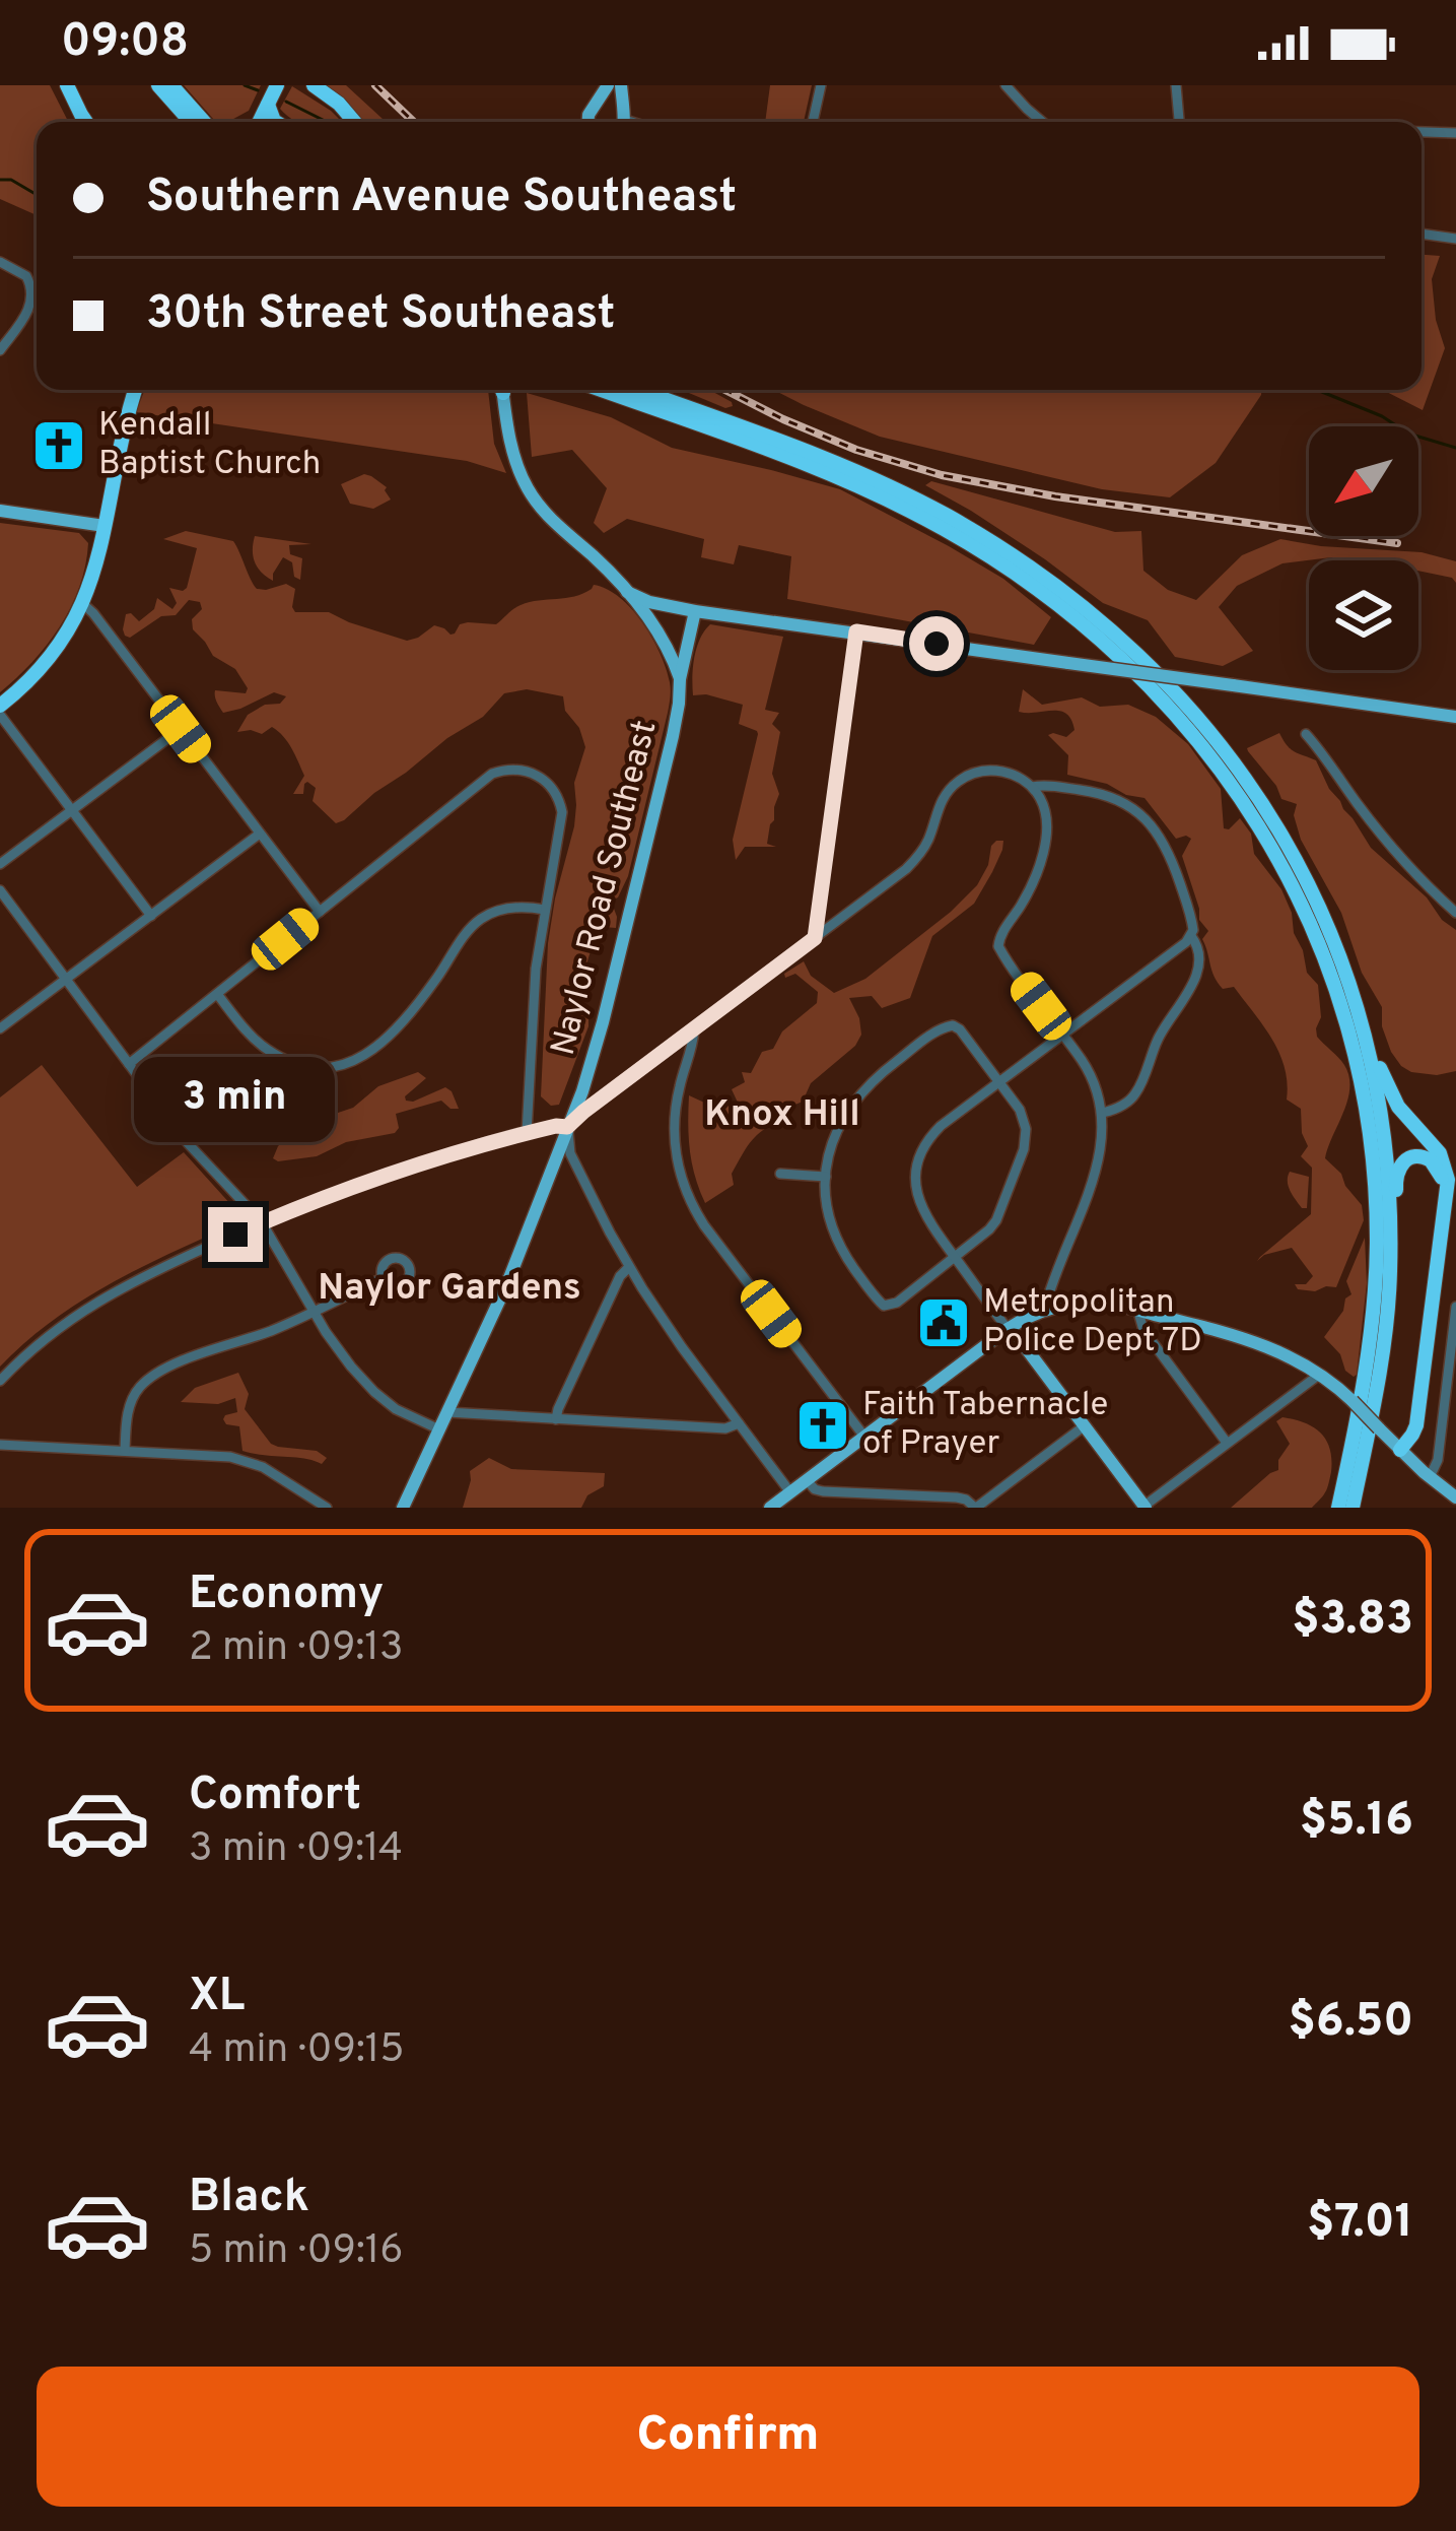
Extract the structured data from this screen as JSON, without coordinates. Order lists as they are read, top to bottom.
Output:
{
  "streets": {
    "main road": ["Naylor Road Southeast"]
  },
  "districts": ["Knox Hill", "Naylor Gardens"],
  "places": {
    "church": ["Kendall Baptist Church", "Faith Tabernacle of Prayer"],
    "public building": ["Metropolitan Police Dept 7D"]
  },
  "north": "bottom left",
  "page": {
    "status": "09:08",
    "banner": ["Southern Avenue Southeast", "30th Street Southeast"],
    "bubble": "3 min",
    "list": [
      {
        "name": "Economy",
        "note": "2 min · 09:13",
        "value": "$3.83"
      },
      {
        "name": "Comfort",
        "note": "3 min · 09:14",
        "value": "$5.16"
      },
      {
        "name": "XL",
        "note": "4 min · 09:15",
        "value": "$6.50"
      },
      {
        "name": "Black",
        "note": "5 min · 09:16",
        "value": "$7.01"
      }
    ],
    "buttons": "Confirm"
  }
}
